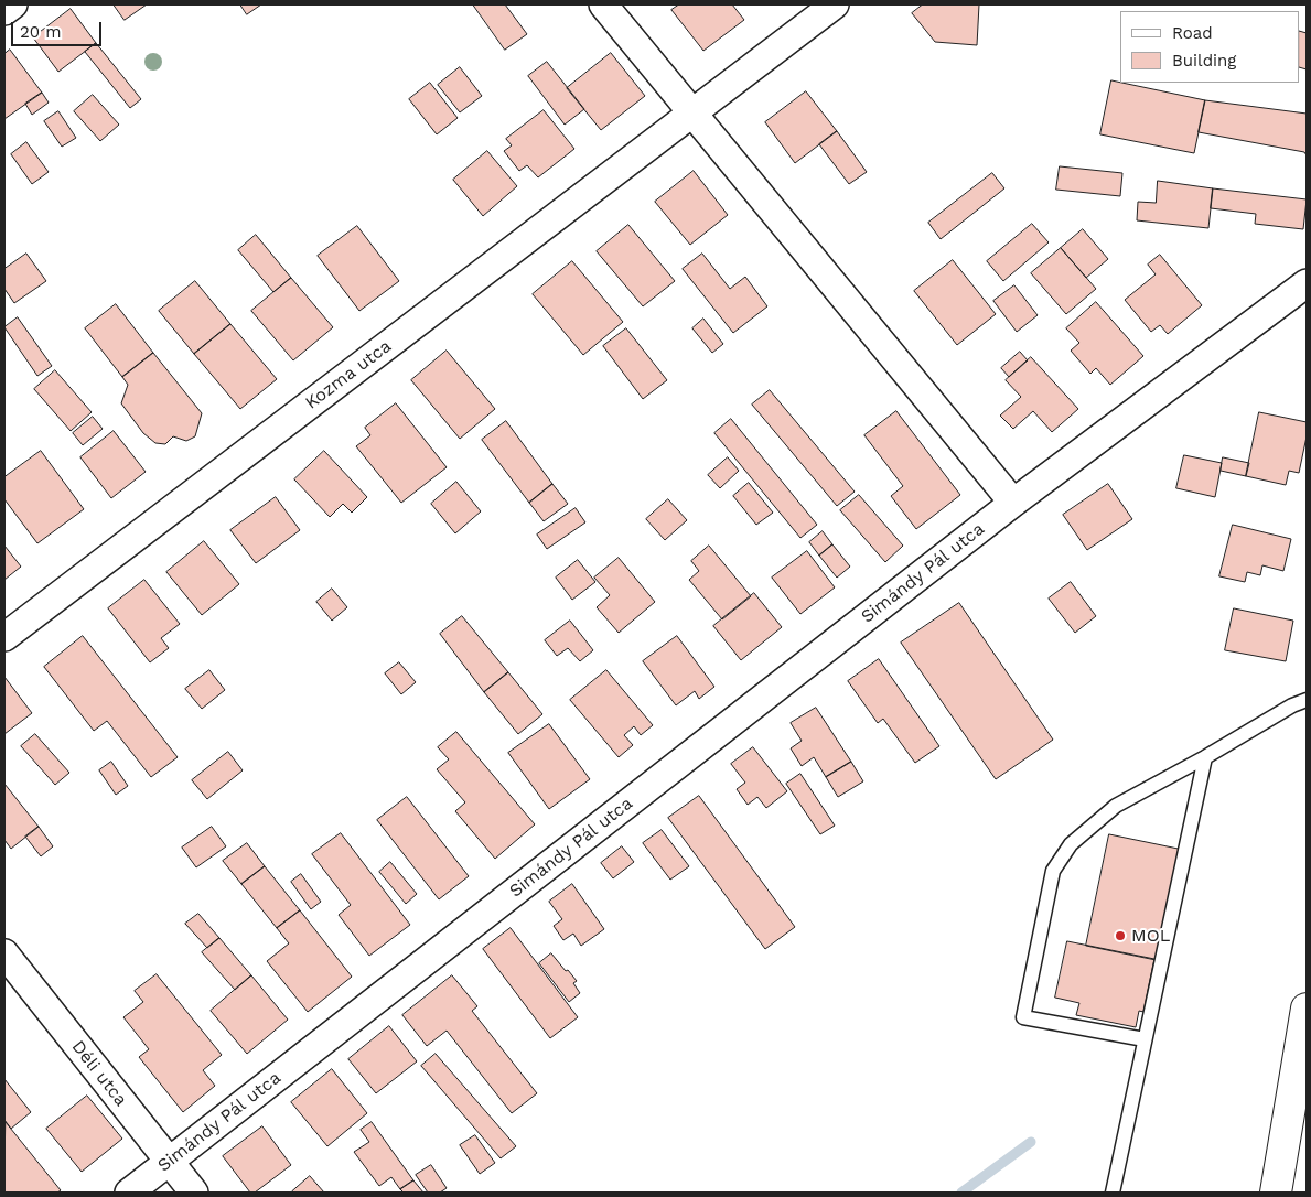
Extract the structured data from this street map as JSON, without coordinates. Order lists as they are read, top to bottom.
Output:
{
  "streets": {
    "street": ["Kozma utca", "Simándy Pál utca", "Déli utca"]
  },
  "crossings": [
    ["Simándy Pál utca", "Déli utca"]
  ],
  "places": ["MOL"],
  "legend": ["Road", "Building"],
  "scale_bar": "20 m"
}
